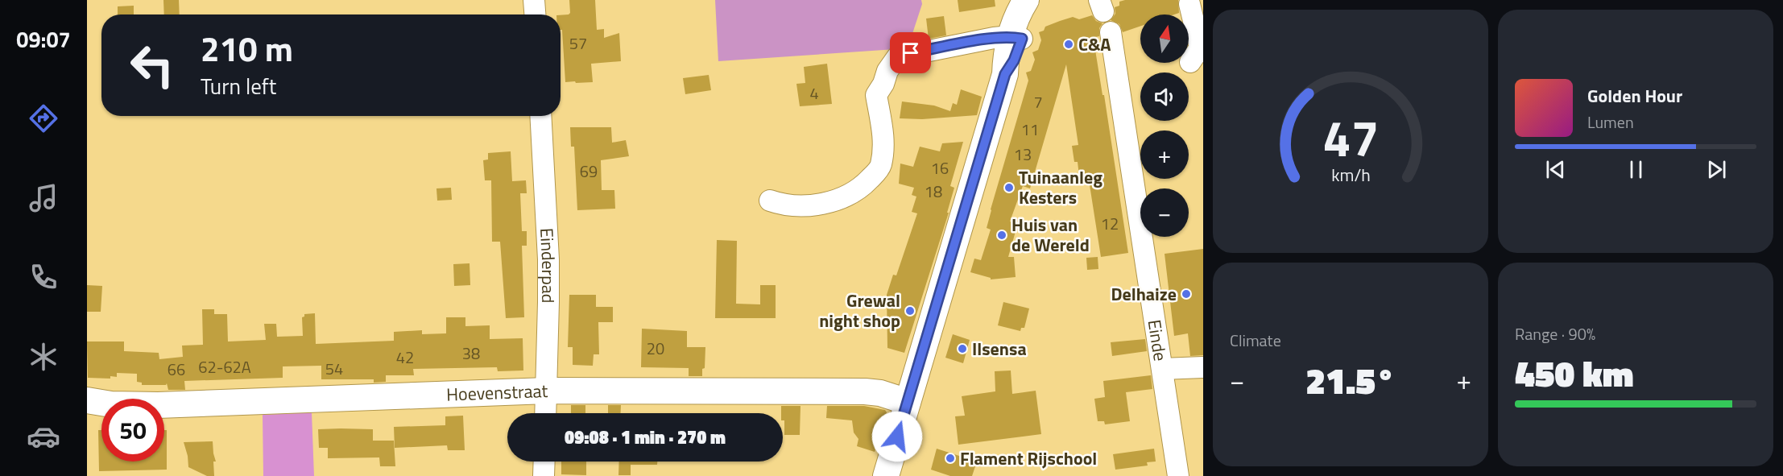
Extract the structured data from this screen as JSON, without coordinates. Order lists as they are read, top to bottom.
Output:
{
  "streets": {
    "main road": ["Hoevenstraat"],
    "street": ["Einderpad", "Einde"]
  },
  "crossings": [
    ["Einderpad", "Hoevenstraat"]
  ],
  "places": [
    "C&A",
    "Tuinaanleg Kesters",
    "Huis van de Wereld",
    "Delhaize",
    "Grewal night shop",
    "Ilsensa",
    "Flament Rijschool"
  ],
  "house_numbers": [
    "57",
    "4",
    "7",
    "11",
    "13",
    "16",
    "69",
    "18",
    "12",
    "20",
    "38",
    "42",
    "62-62A",
    "54",
    "66"
  ],
  "north": "top",
  "page": {
    "tabs": "09:07",
    "map_buttons": ["+", "−"],
    "turn": ["210 m", "Turn left"],
    "song": ["Golden Hour", "Lumen"],
    "tile": [
      "Climate",
      ["Range · 90%", "450 km"]
    ],
    "heat": ["−", "21.5°", "+"],
    "limit": "50",
    "trip": "09:08 · 1 min · 270 m",
    "gauge": ["47", "km/h"]
  }
}
